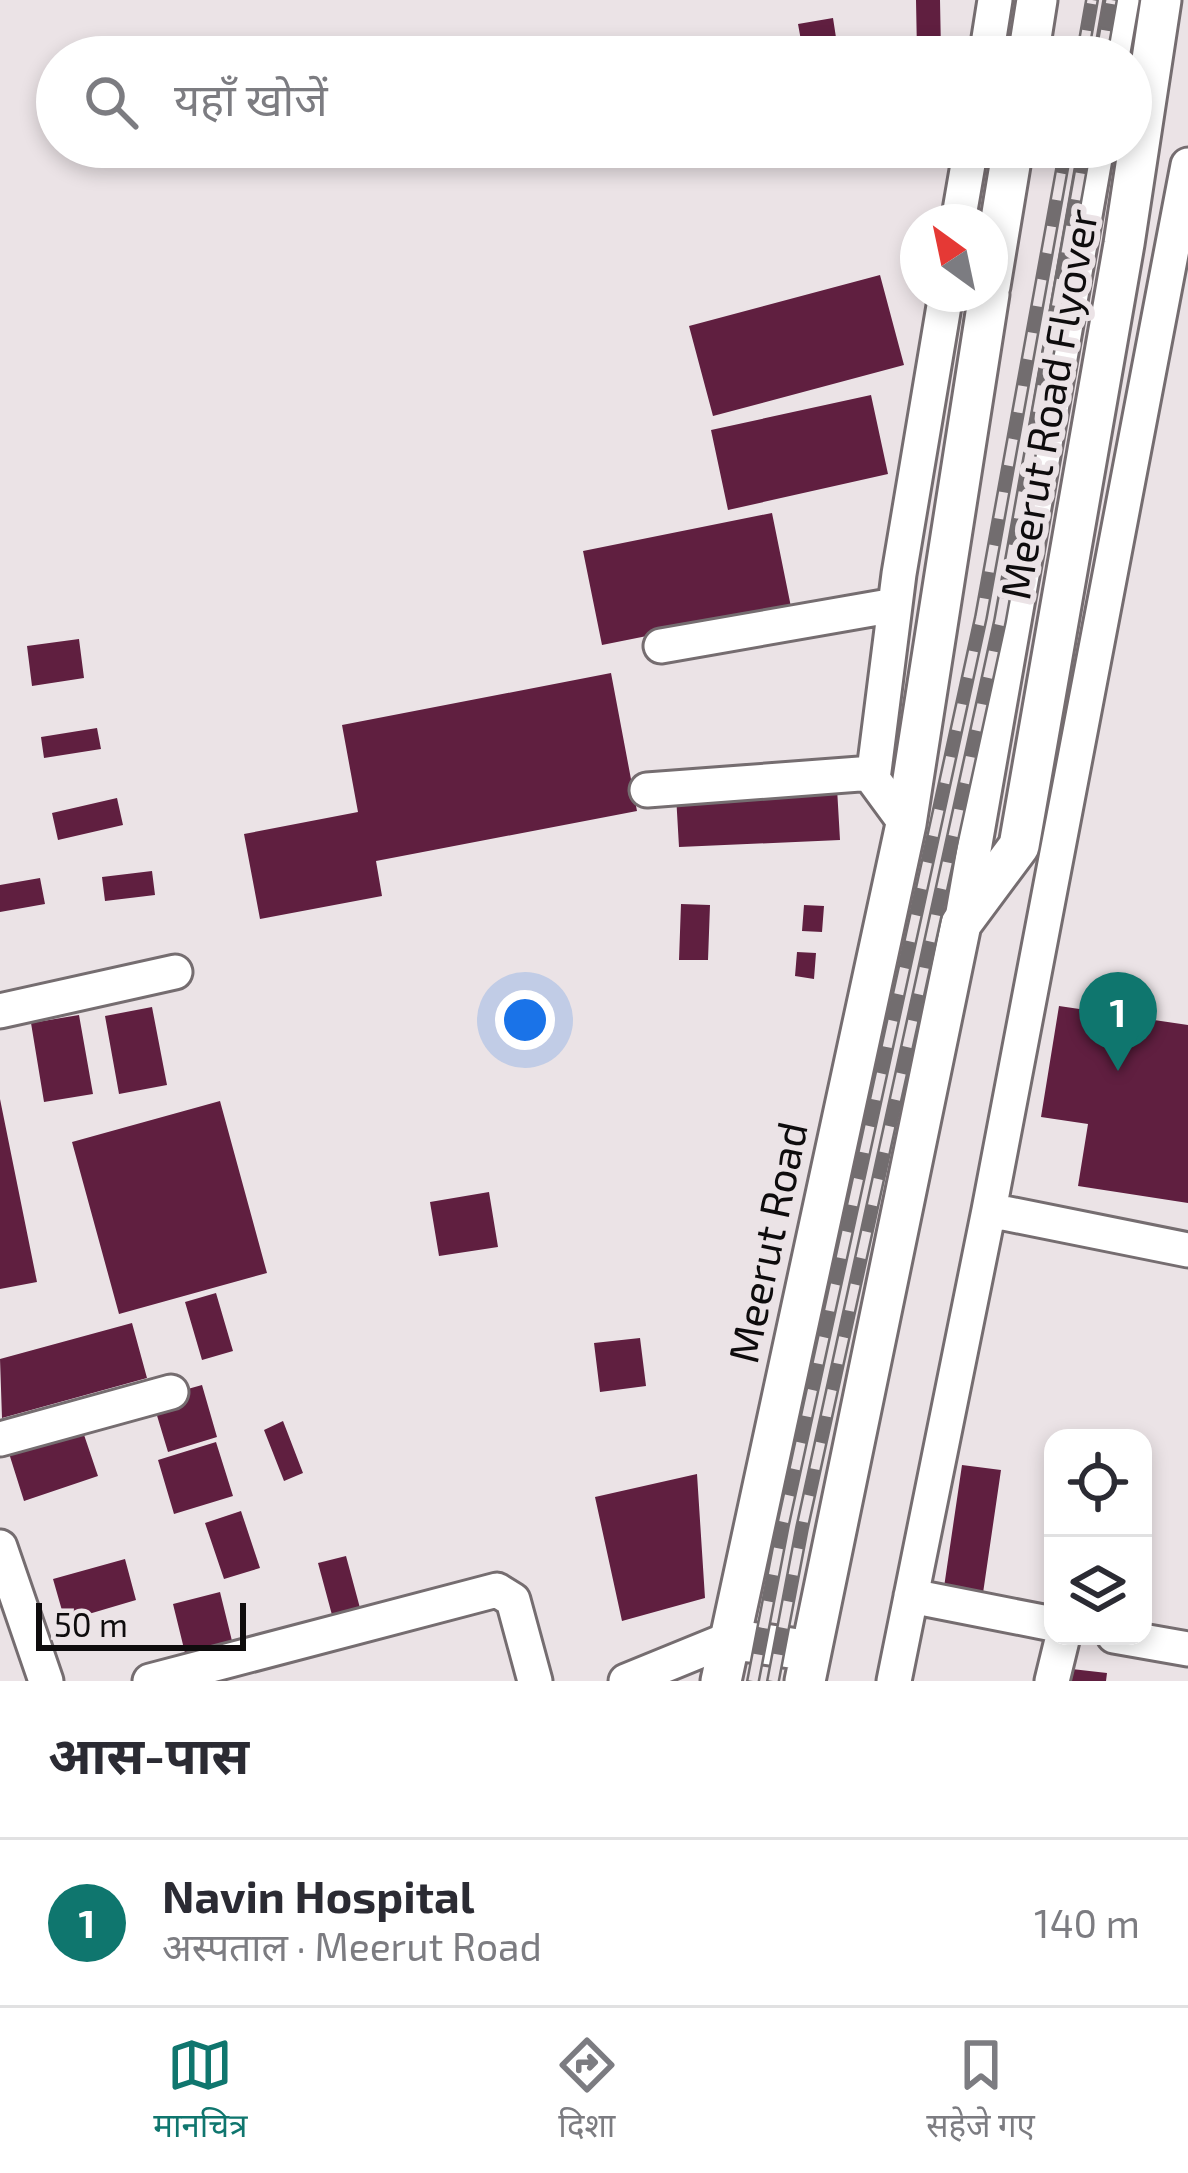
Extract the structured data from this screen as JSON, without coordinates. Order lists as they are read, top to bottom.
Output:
{
  "streets": {
    "main road": ["Meerut Road Flyover", "Meerut Road"]
  },
  "crossings": [
    ["Meerut Road Flyover", "Meerut Road"]
  ],
  "scale_bar": "50 m",
  "north": "top left",
  "page": {
    "search": "यहाँ खोजें",
    "pins": "1",
    "scale": "50 m",
    "heading": "आस-पास",
    "list": [
      {
        "mark": "1",
        "name": "Navin Hospital",
        "note": "अस्पताल · Meerut Road",
        "value": "140 m"
      }
    ],
    "nav": ["मानचित्र", "दिशा", "सहेजे गए"]
  }
}
